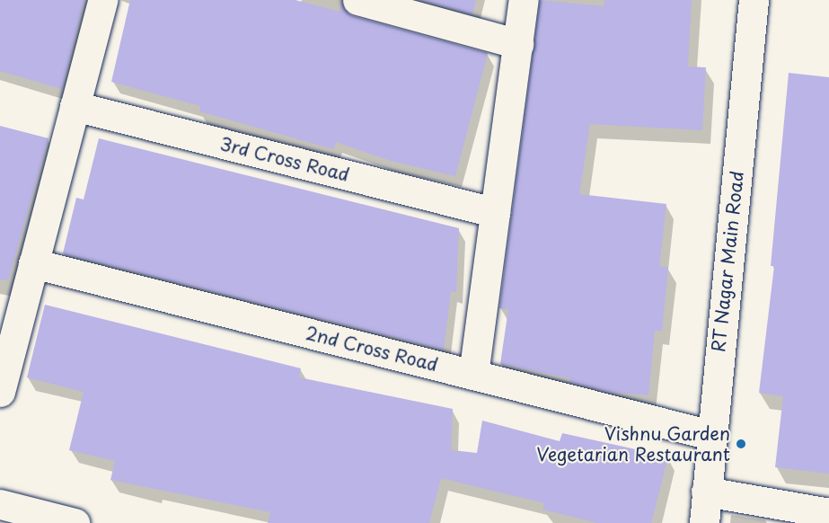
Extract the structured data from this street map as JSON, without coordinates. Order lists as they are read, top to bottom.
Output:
{
  "streets": {
    "street": ["3rd Cross Road", "RT Nagar Main Road", "2nd Cross Road"]
  },
  "crossings": [
    ["RT Nagar Main Road", "2nd Cross Road"]
  ],
  "places": ["Vishnu Garden Vegetarian Restaurant"]
}
